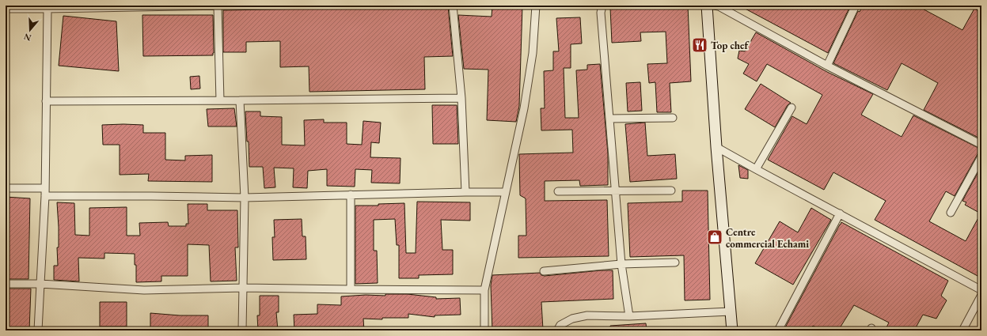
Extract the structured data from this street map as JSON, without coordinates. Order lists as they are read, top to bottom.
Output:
{
  "places": {
    "restaurant": ["Top chef"],
    "shop": ["Centre commercial Echami"]
  },
  "north": "bottom"
}
